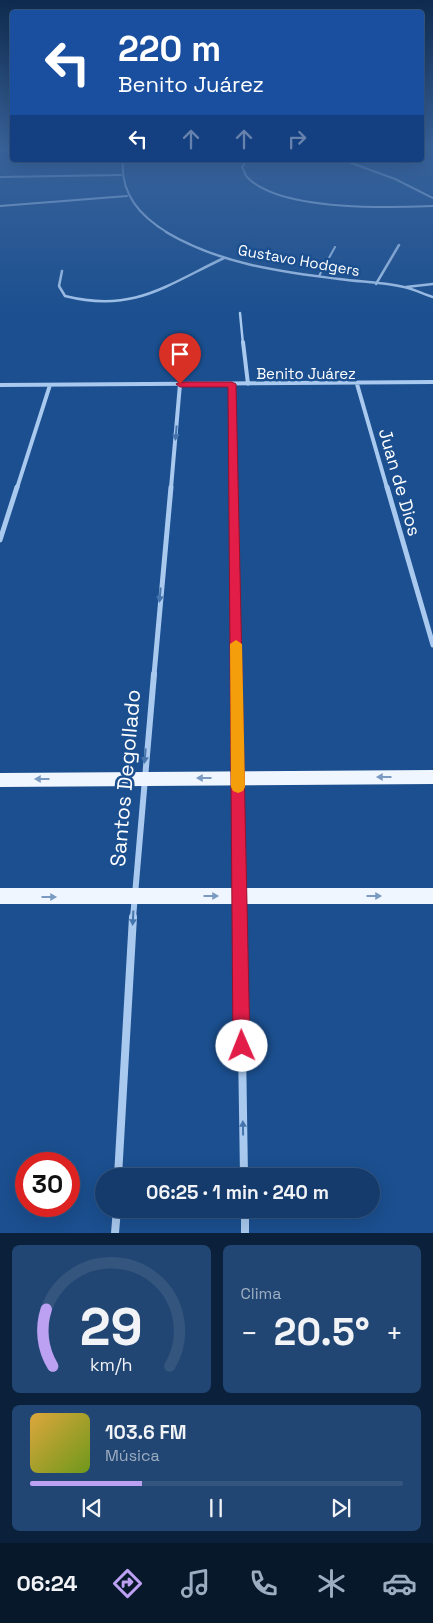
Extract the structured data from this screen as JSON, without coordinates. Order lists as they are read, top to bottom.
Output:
{
  "streets": {
    "street": [
      "Gustavo Hodgers",
      "Benito Juárez",
      "Juan de Dios",
      "Santos Degollado"
    ]
  },
  "crossings": [
    ["Benito Juárez", "Juan de Dios"],
    ["Benito Juárez", "Santos Degollado"]
  ],
  "one_way": ["Santos Degollado"],
  "page": {
    "turn": ["220 m", "Benito Juárez"],
    "limit": "30",
    "trip": "06:25 · 1 min · 240 m",
    "tile": "Clima",
    "heat": ["−", "20.5°", "+"],
    "song": ["103.6 FM", "Música"],
    "tabs": "06:24",
    "gauge": ["29", "km/h"]
  }
}
